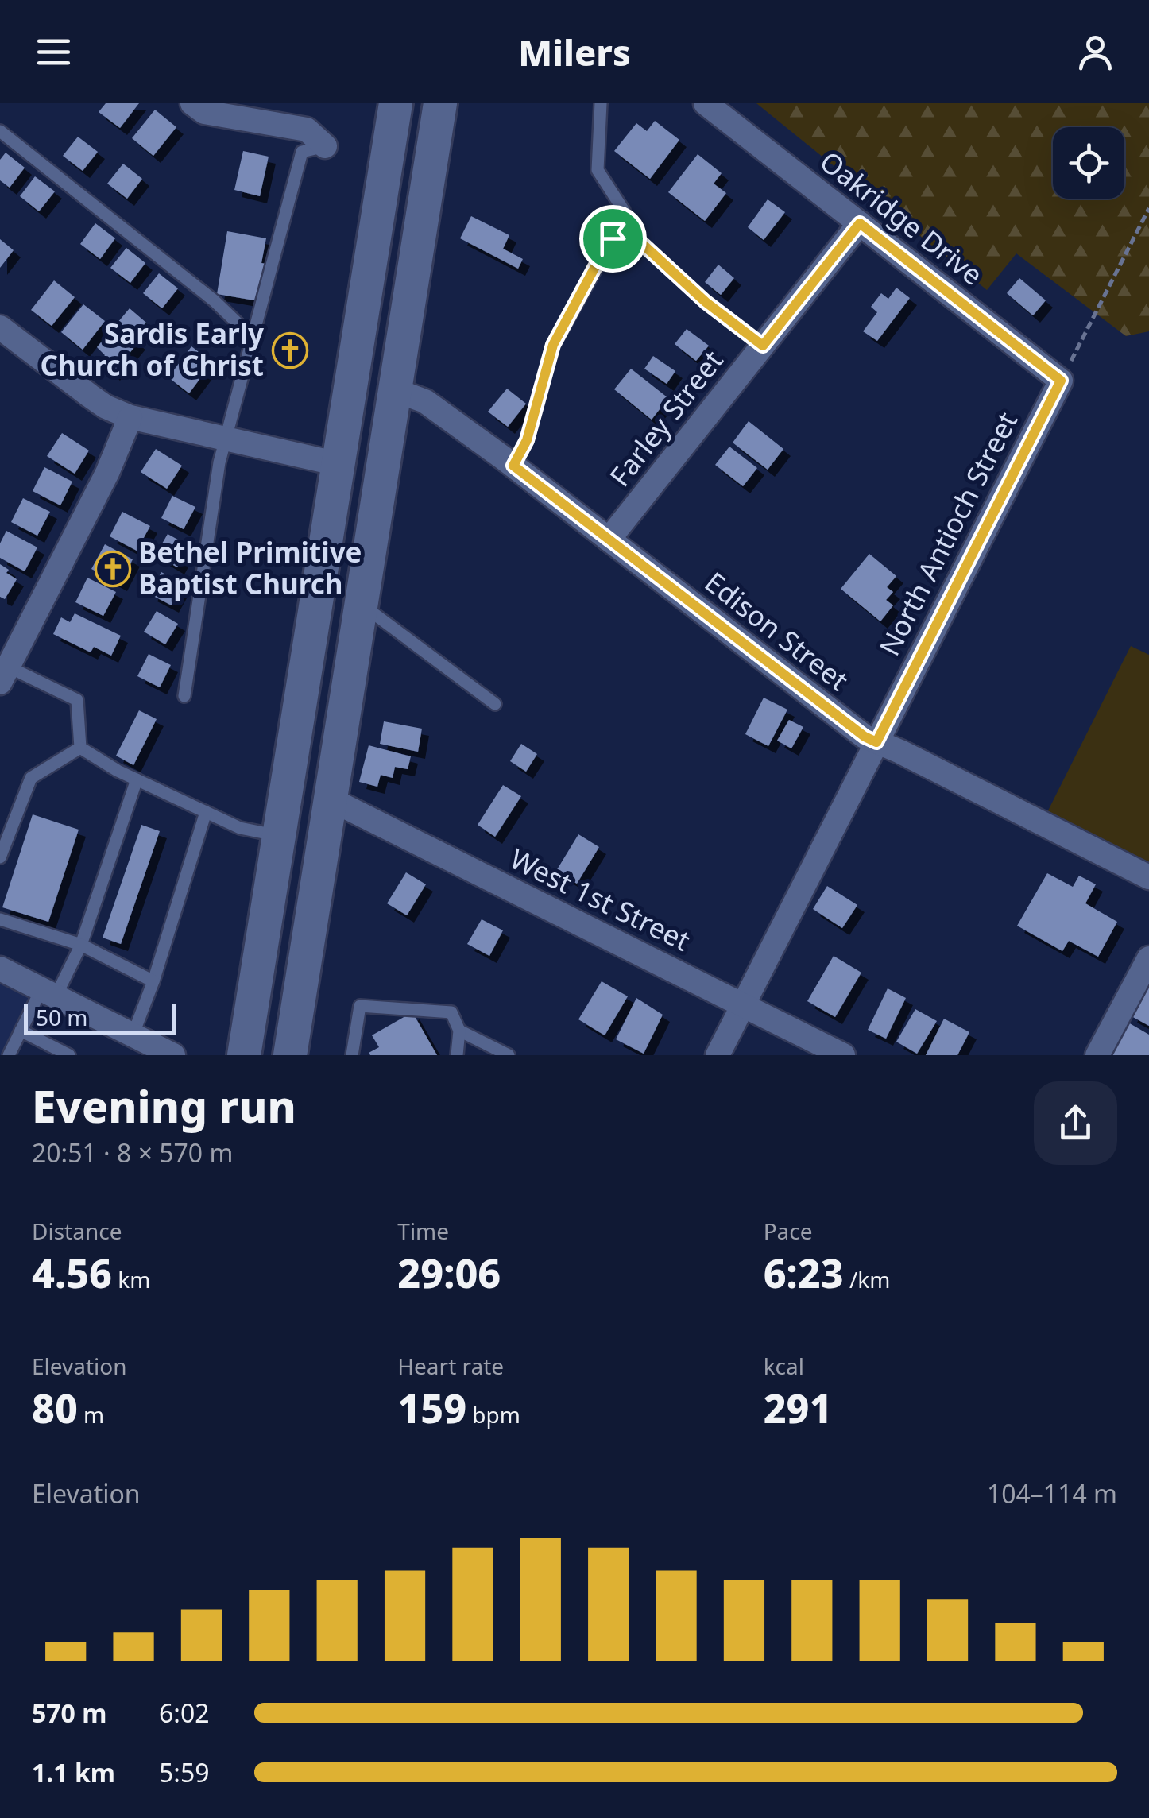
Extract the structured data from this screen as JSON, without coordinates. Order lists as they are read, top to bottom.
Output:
{
  "streets": {
    "street": [
      "Oakridge Drive",
      "Farley Street",
      "North Antioch Street",
      "Edison Street",
      "West 1st Street"
    ]
  },
  "crossings": [
    ["Oakridge Drive", "Farley Street"],
    ["Oakridge Drive", "North Antioch Street"],
    ["Farley Street", "Edison Street"],
    ["North Antioch Street", "Edison Street"],
    ["North Antioch Street", "West 1st Street"]
  ],
  "places": {
    "church": ["Sardis Early Church of Christ", "Bethel Primitive Baptist Church"]
  },
  "scale_bar": "50 m",
  "page": {
    "header": "Milers",
    "scale": "50 m",
    "heading": ["Evening run", "20:51 · 8 × 570 m"],
    "stats": [
      ["Distance", "4.56 km"],
      ["Time", "29:06"],
      ["Pace", "6:23 /km"],
      ["Elevation", "80 m"],
      ["Heart rate", "159 bpm"],
      ["kcal", "291"]
    ],
    "chart": ["Elevation", "104–114 m"],
    "list": [
      {
        "name": "570 m",
        "note": "6:02"
      },
      {
        "name": "1.1 km",
        "note": "5:59"
      }
    ]
  }
}
